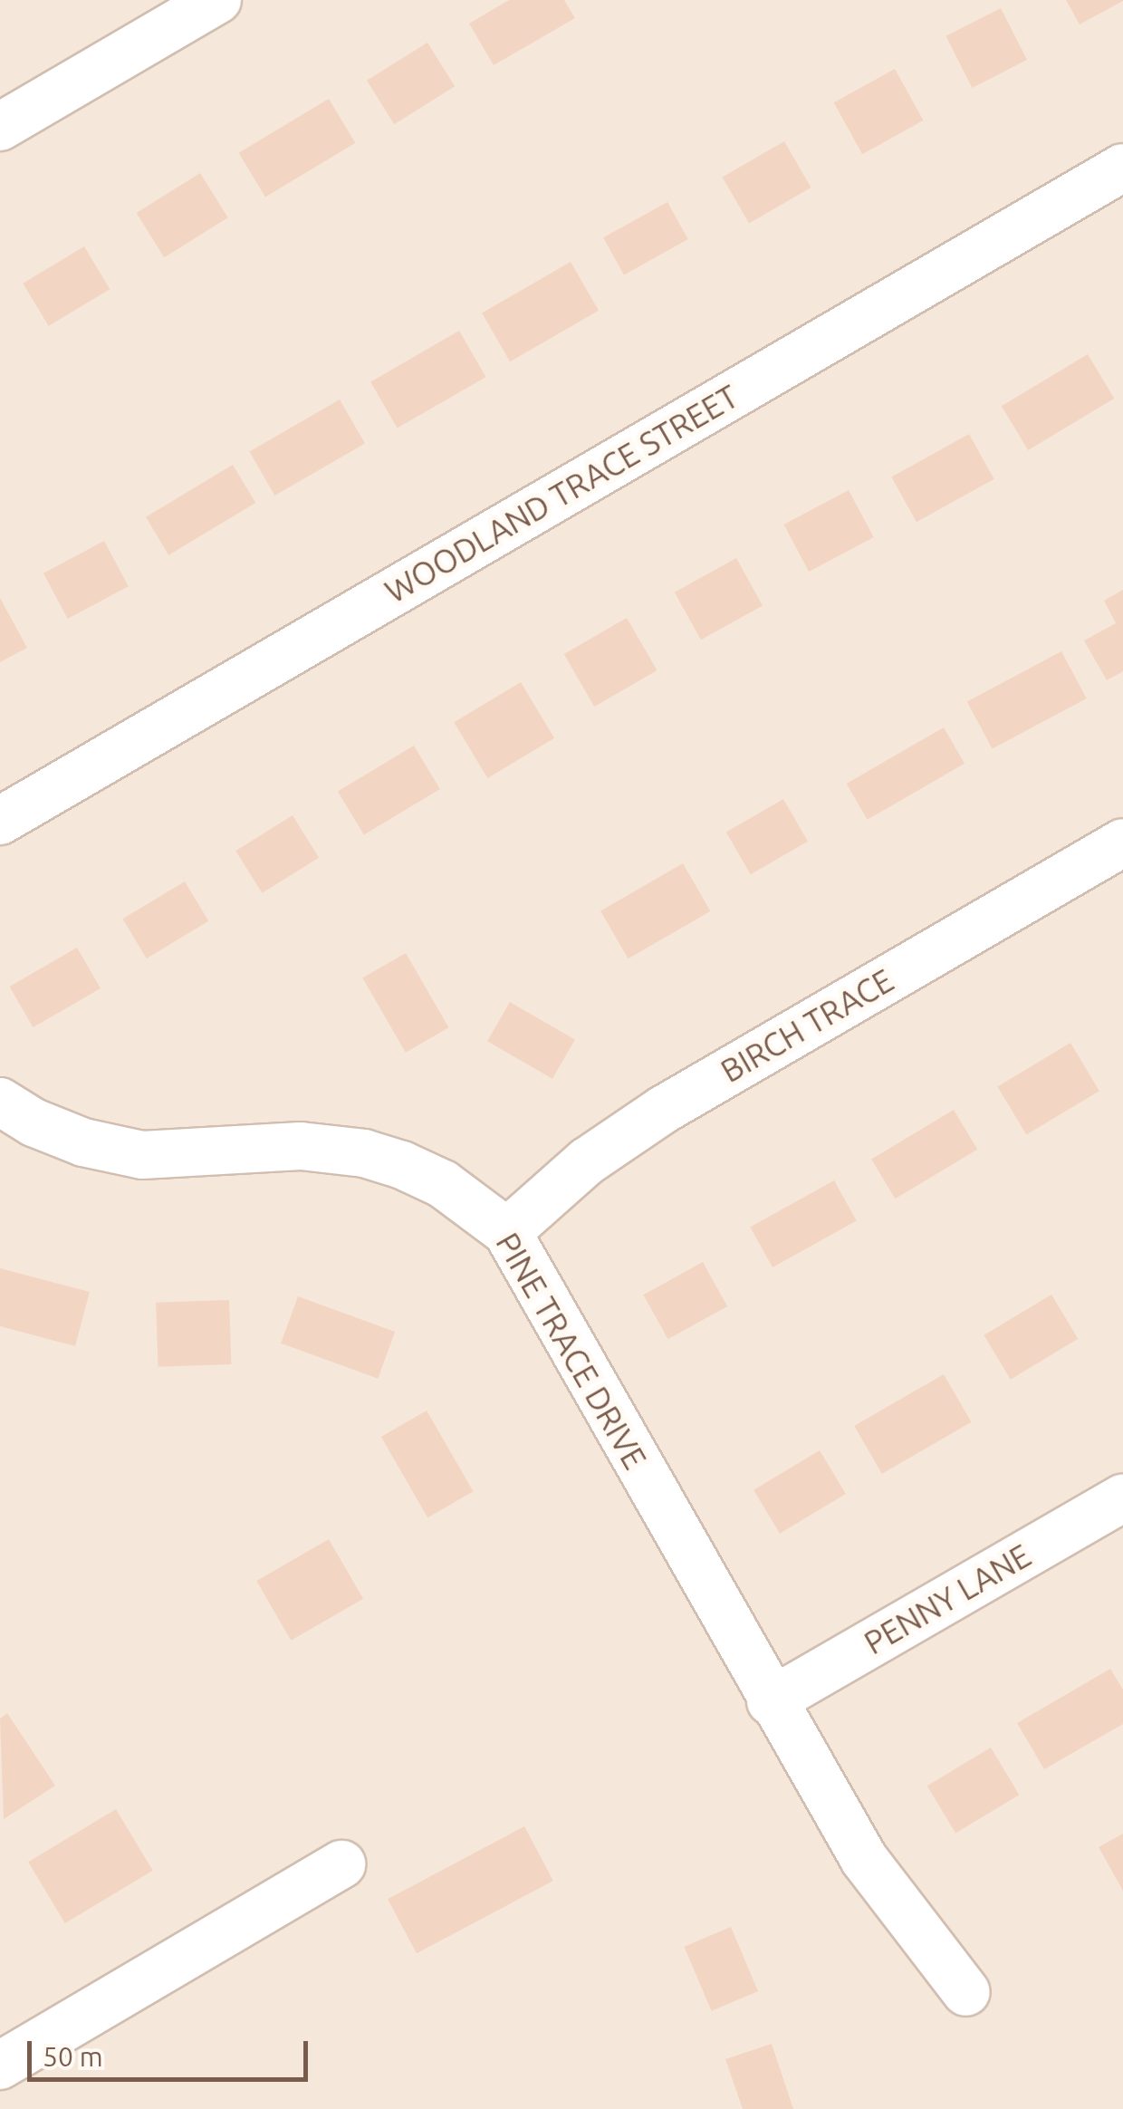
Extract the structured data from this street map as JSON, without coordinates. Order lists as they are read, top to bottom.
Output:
{
  "streets": {
    "street": [
      "WOODLAND TRACE STREET",
      "BIRCH TRACE",
      "PINE TRACE DRIVE",
      "PENNY LANE"
    ]
  },
  "crossings": [
    ["BIRCH TRACE", "PINE TRACE DRIVE"],
    ["PINE TRACE DRIVE", "PENNY LANE"]
  ],
  "scale_bar": "50 m"
}
